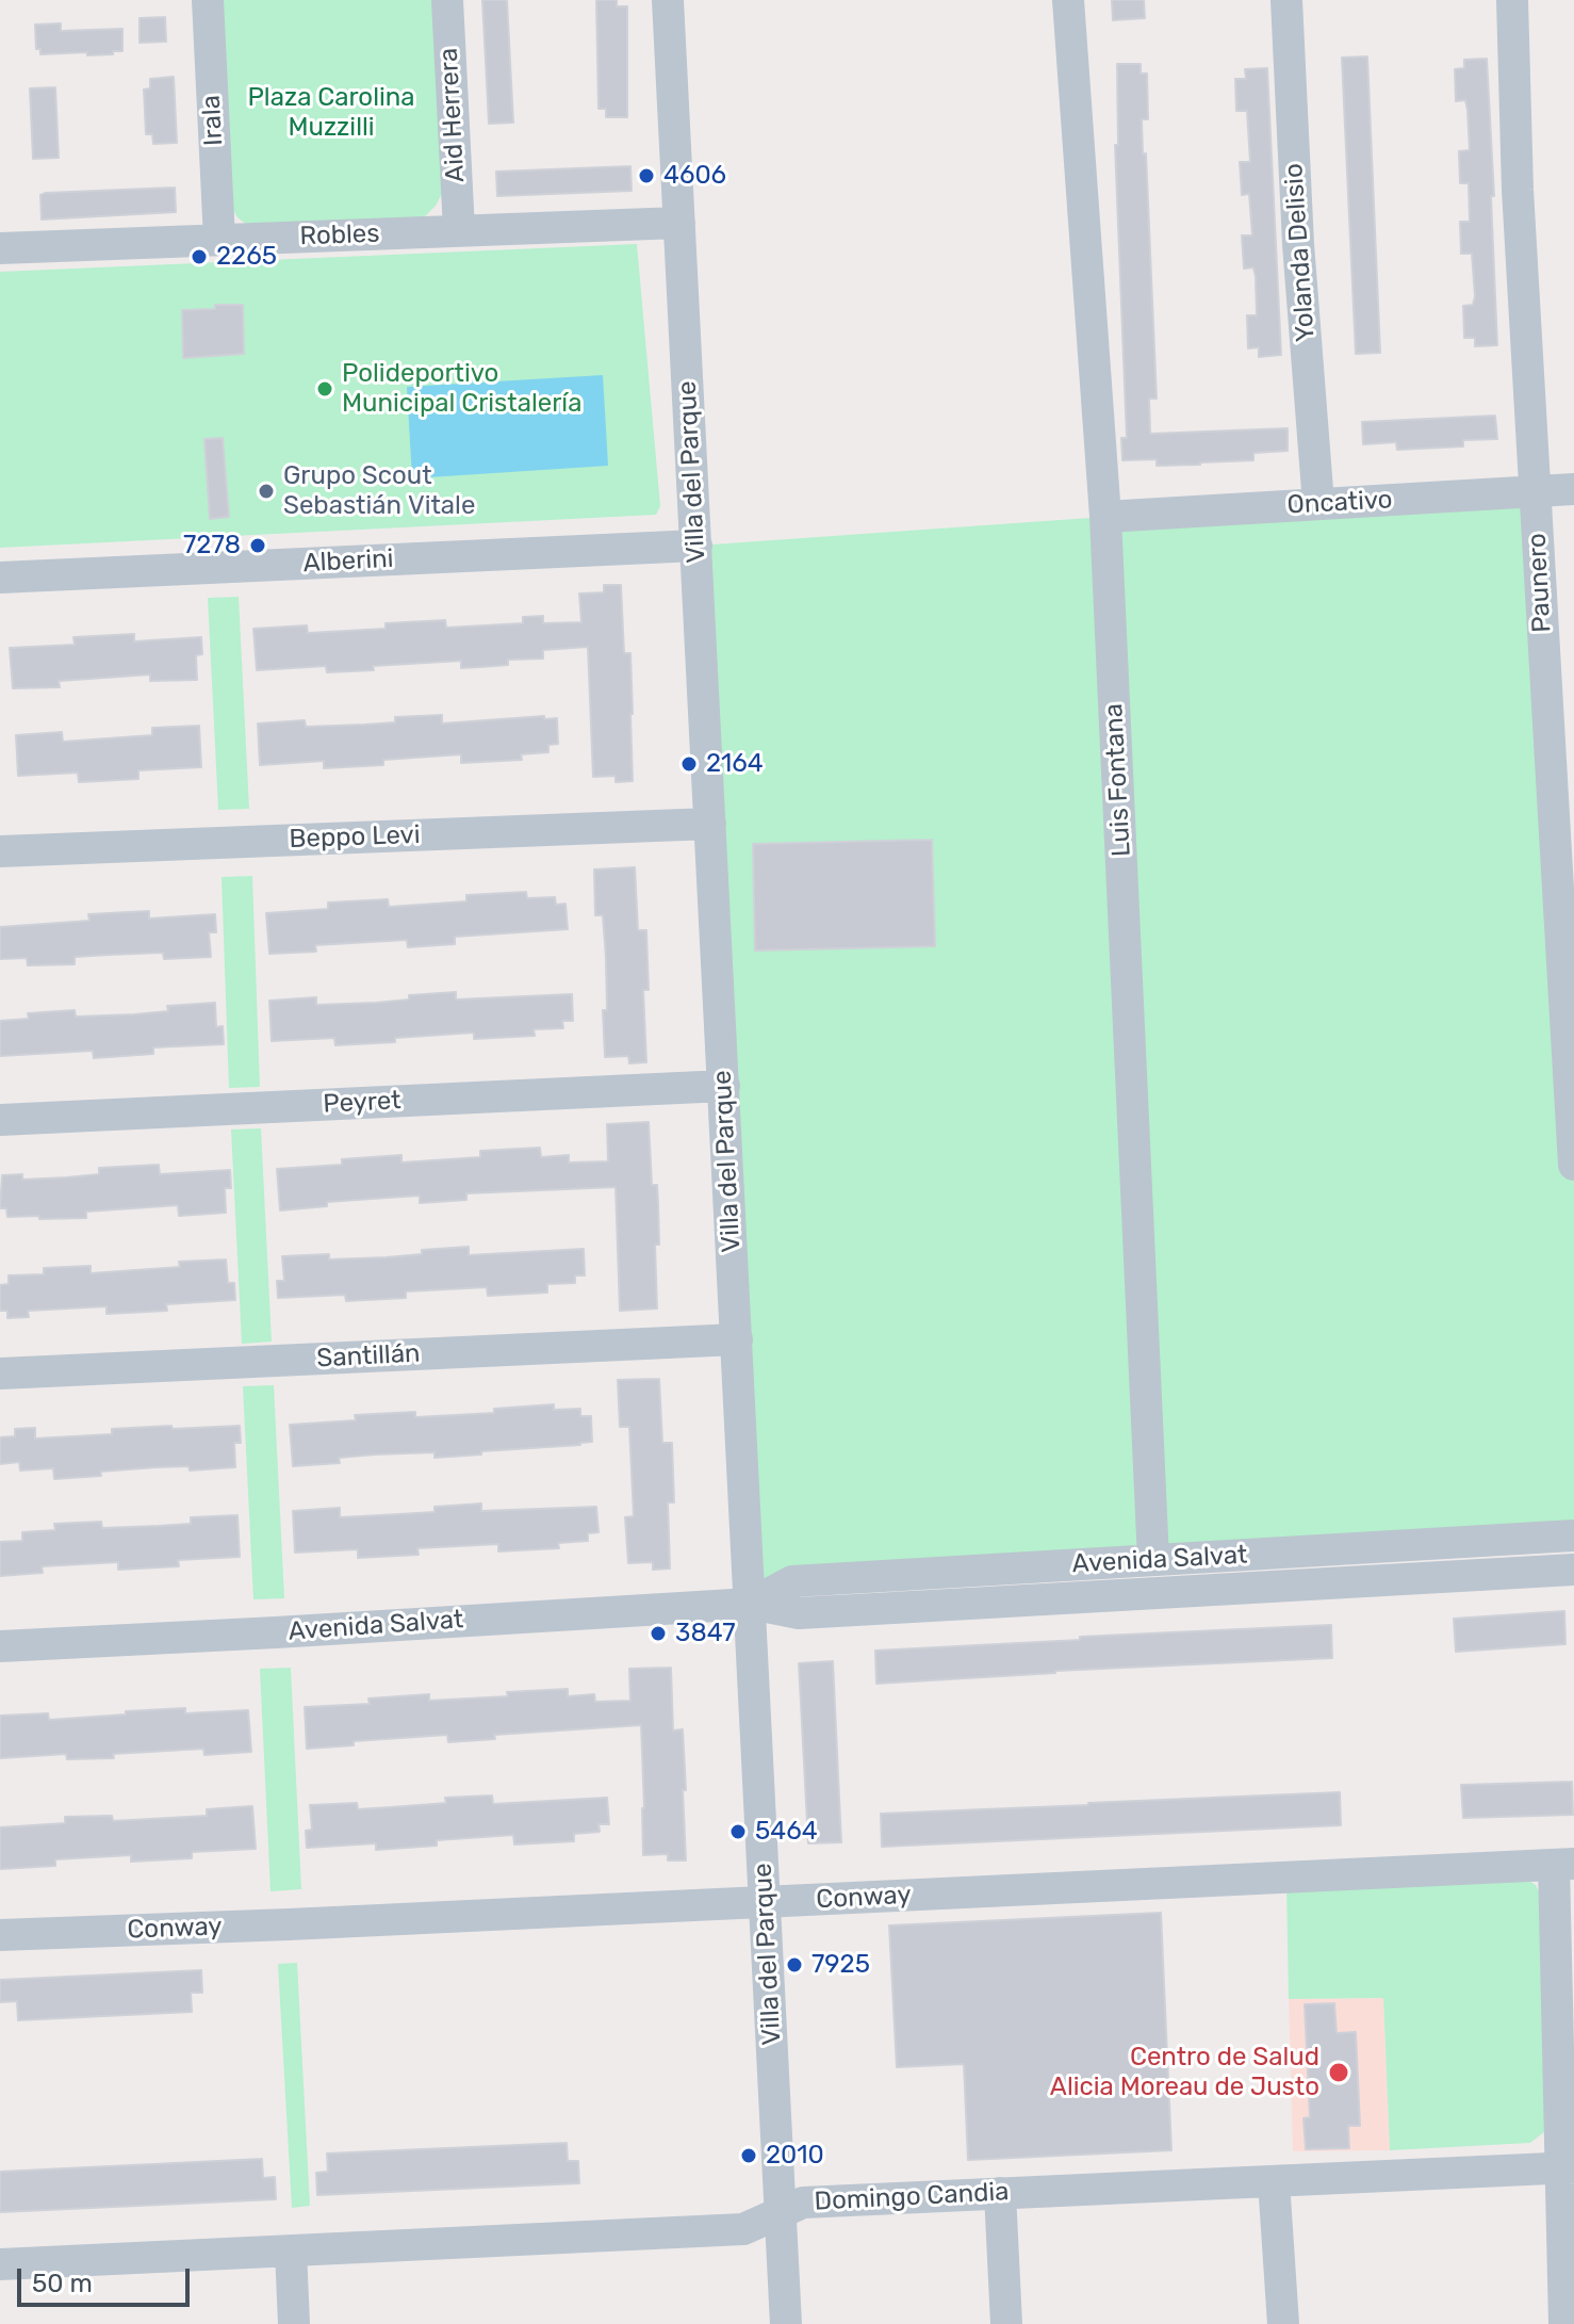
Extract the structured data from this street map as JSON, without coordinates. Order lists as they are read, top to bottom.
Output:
{
  "streets": {
    "street": [
      "Aid Herrera",
      "Irala",
      "Robles",
      "Yolanda Delisio",
      "Villa del Parque",
      "Oncativo",
      "Alberini",
      "Paunero",
      "Luis Fontana",
      "Beppo Levi",
      "Peyret",
      "Santillán",
      "Avenida Salvat",
      "Conway",
      "Domingo Candia"
    ]
  },
  "crossings": [
    ["Aid Herrera", "Robles"],
    ["Irala", "Robles"],
    ["Robles", "Villa del Parque"],
    ["Yolanda Delisio", "Oncativo"],
    ["Villa del Parque", "Alberini"],
    ["Villa del Parque", "Beppo Levi"],
    ["Villa del Parque", "Peyret"],
    ["Villa del Parque", "Santillán"],
    ["Villa del Parque", "Avenida Salvat"],
    ["Villa del Parque", "Conway"],
    ["Villa del Parque", "Domingo Candia"],
    ["Oncativo", "Paunero"],
    ["Oncativo", "Luis Fontana"],
    ["Luis Fontana", "Avenida Salvat"]
  ],
  "parks": ["Plaza Carolina Muzzilli"],
  "places": [
    "4606",
    "2265",
    "Polideportivo Municipal Cristalería",
    "Grupo Scout Sebastián Vitale",
    "7278",
    "2164",
    "3847",
    "5464",
    "7925",
    "Centro de Salud Alicia Moreau de Justo",
    "2010"
  ],
  "scale_bar": "50 m"
}
